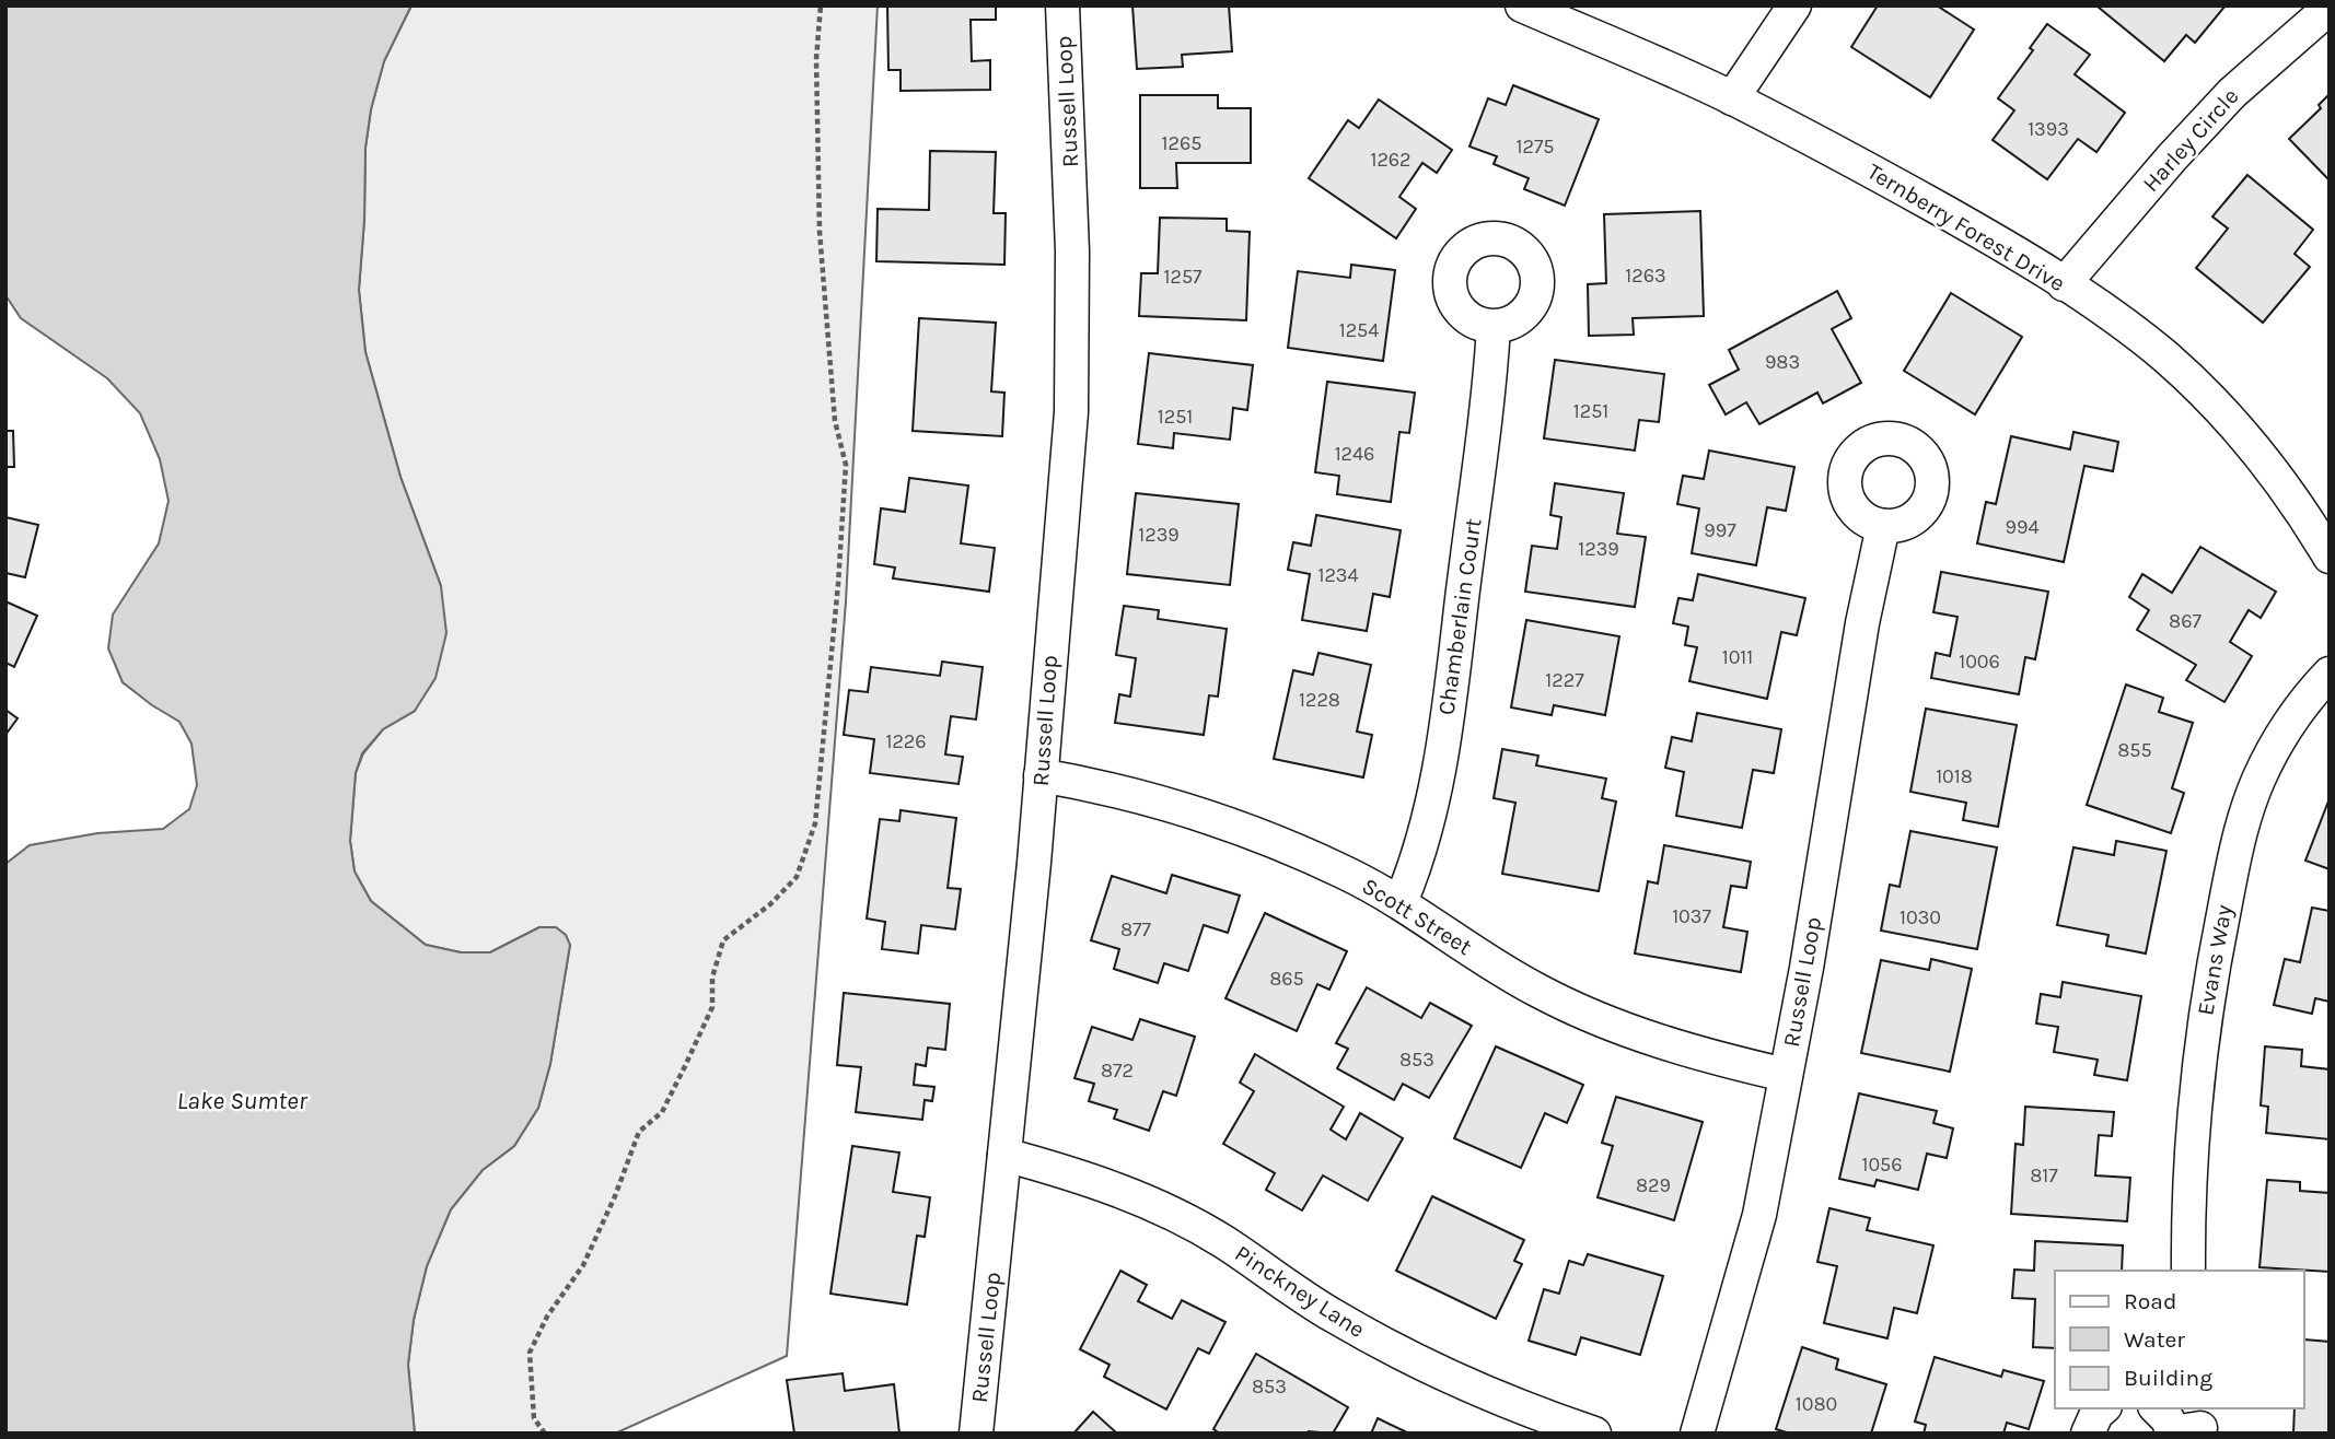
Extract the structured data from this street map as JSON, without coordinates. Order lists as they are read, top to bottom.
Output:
{
  "streets": {
    "street": [
      "Russell Loop",
      "Harley Circle",
      "Ternberry Forest Drive",
      "Chamberlain Court",
      "Scott Street",
      "Evans Way",
      "Pinckney Lane"
    ]
  },
  "crossings": [
    ["Russell Loop", "Scott Street"],
    ["Russell Loop", "Pinckney Lane"],
    ["Harley Circle", "Ternberry Forest Drive"],
    ["Chamberlain Court", "Scott Street"]
  ],
  "water": ["Lake Sumter"],
  "house_numbers": [
    "1393",
    "1265",
    "1275",
    "1262",
    "1263",
    "1257",
    "1254",
    "983",
    "1251",
    "1251",
    "1246",
    "994",
    "997",
    "1239",
    "1239",
    "1234",
    "867",
    "1011",
    "1006",
    "1227",
    "1228",
    "1226",
    "855",
    "1018",
    "1037",
    "1030",
    "877",
    "865",
    "853",
    "872",
    "1056",
    "817",
    "829",
    "853",
    "1080"
  ],
  "legend": ["Road", "Water", "Building"]
}
